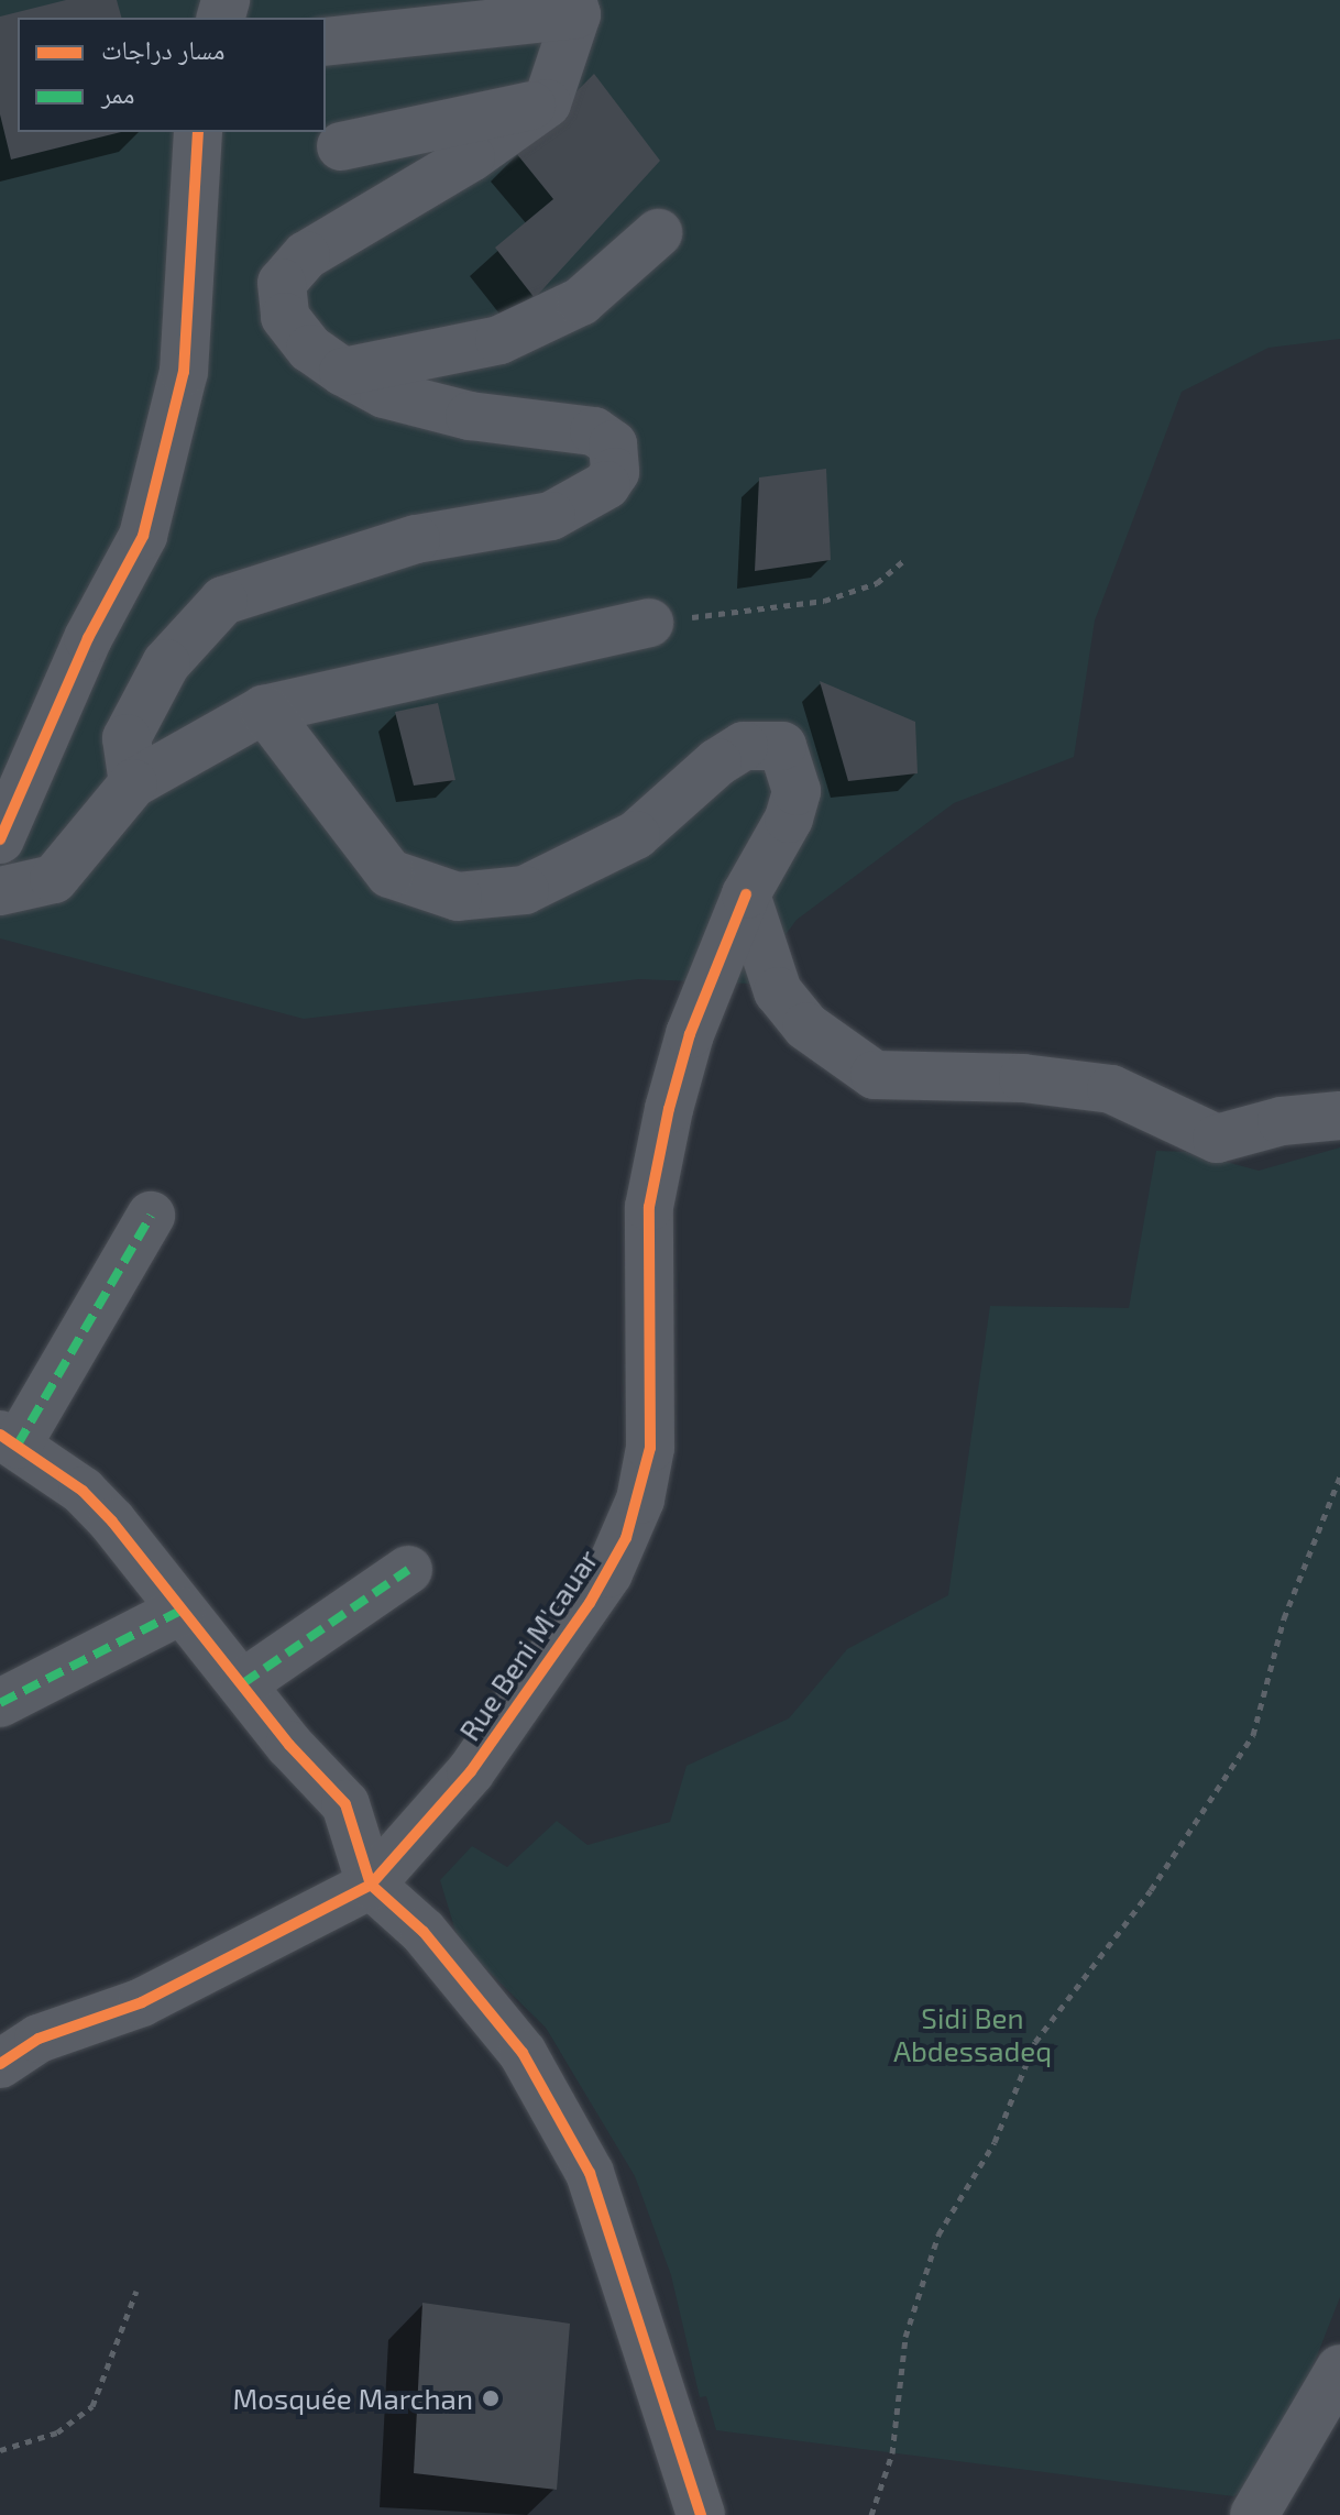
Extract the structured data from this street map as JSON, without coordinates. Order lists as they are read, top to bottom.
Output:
{
  "streets": {
    "street": ["Rue Beni M'cauar"]
  },
  "parks": ["Sidi Ben Abdessadeq"],
  "places": ["Mosquée Marchan"],
  "legend": ["مسار دراجات", "ممر"]
}
